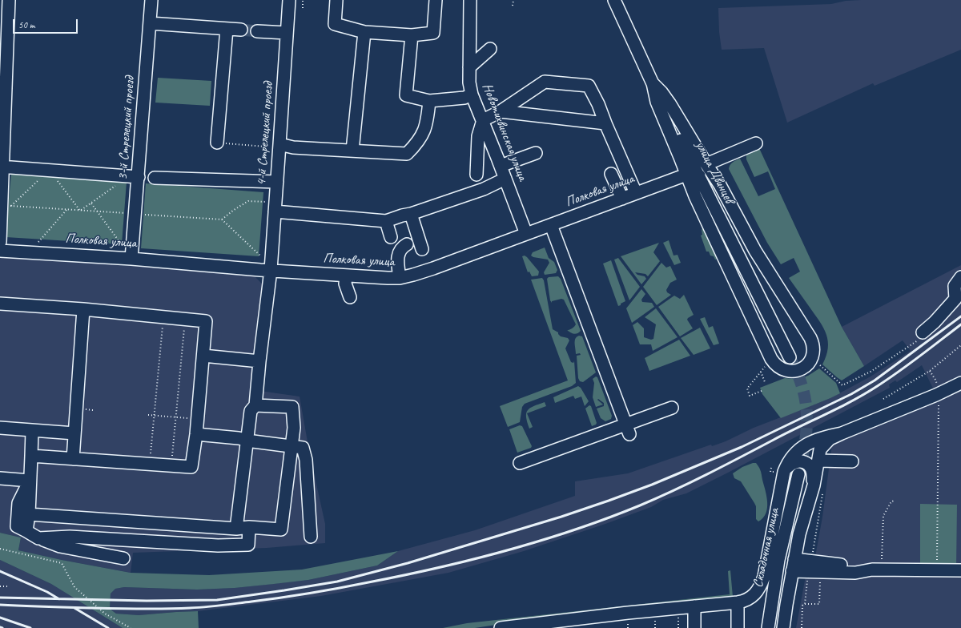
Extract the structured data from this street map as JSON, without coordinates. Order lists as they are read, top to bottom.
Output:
{
  "streets": {
    "street": [
      "3-й Стрелецкий проезд",
      "Новотихвинская улица",
      "4-й Стрелецкий проезд",
      "улица Двинцев",
      "Полковая улица",
      "Складочная улица"
    ]
  },
  "crossings": [
    ["3-й Стрелецкий проезд", "Полковая улица"],
    ["Новотихвинская улица", "Полковая улица"],
    ["4-й Стрелецкий проезд", "Полковая улица"],
    ["улица Двинцев", "Полковая улица"]
  ],
  "scale_bar": "50 m"
}
